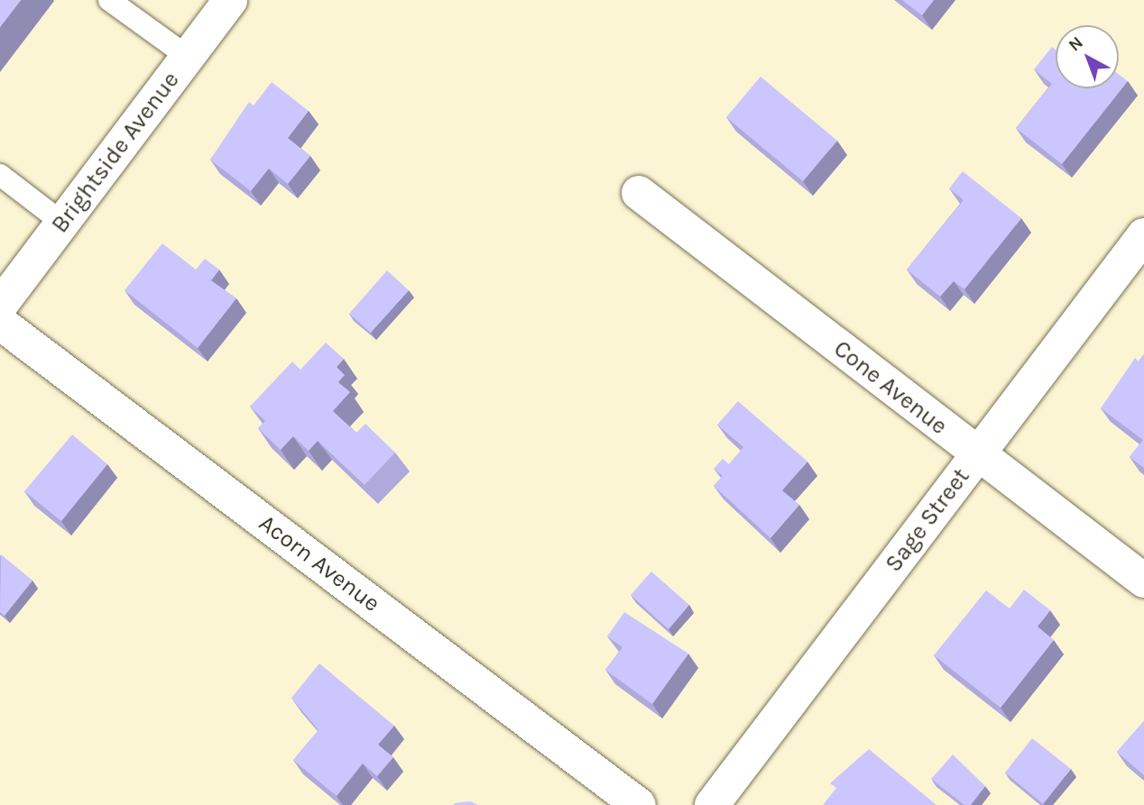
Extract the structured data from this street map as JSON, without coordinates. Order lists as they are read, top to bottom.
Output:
{
  "streets": {
    "street": [
      "Brightside Avenue",
      "Cone Avenue",
      "Sage Street",
      "Acorn Avenue"
    ]
  },
  "crossings": [
    ["Cone Avenue", "Sage Street"]
  ],
  "north": "top left"
}
